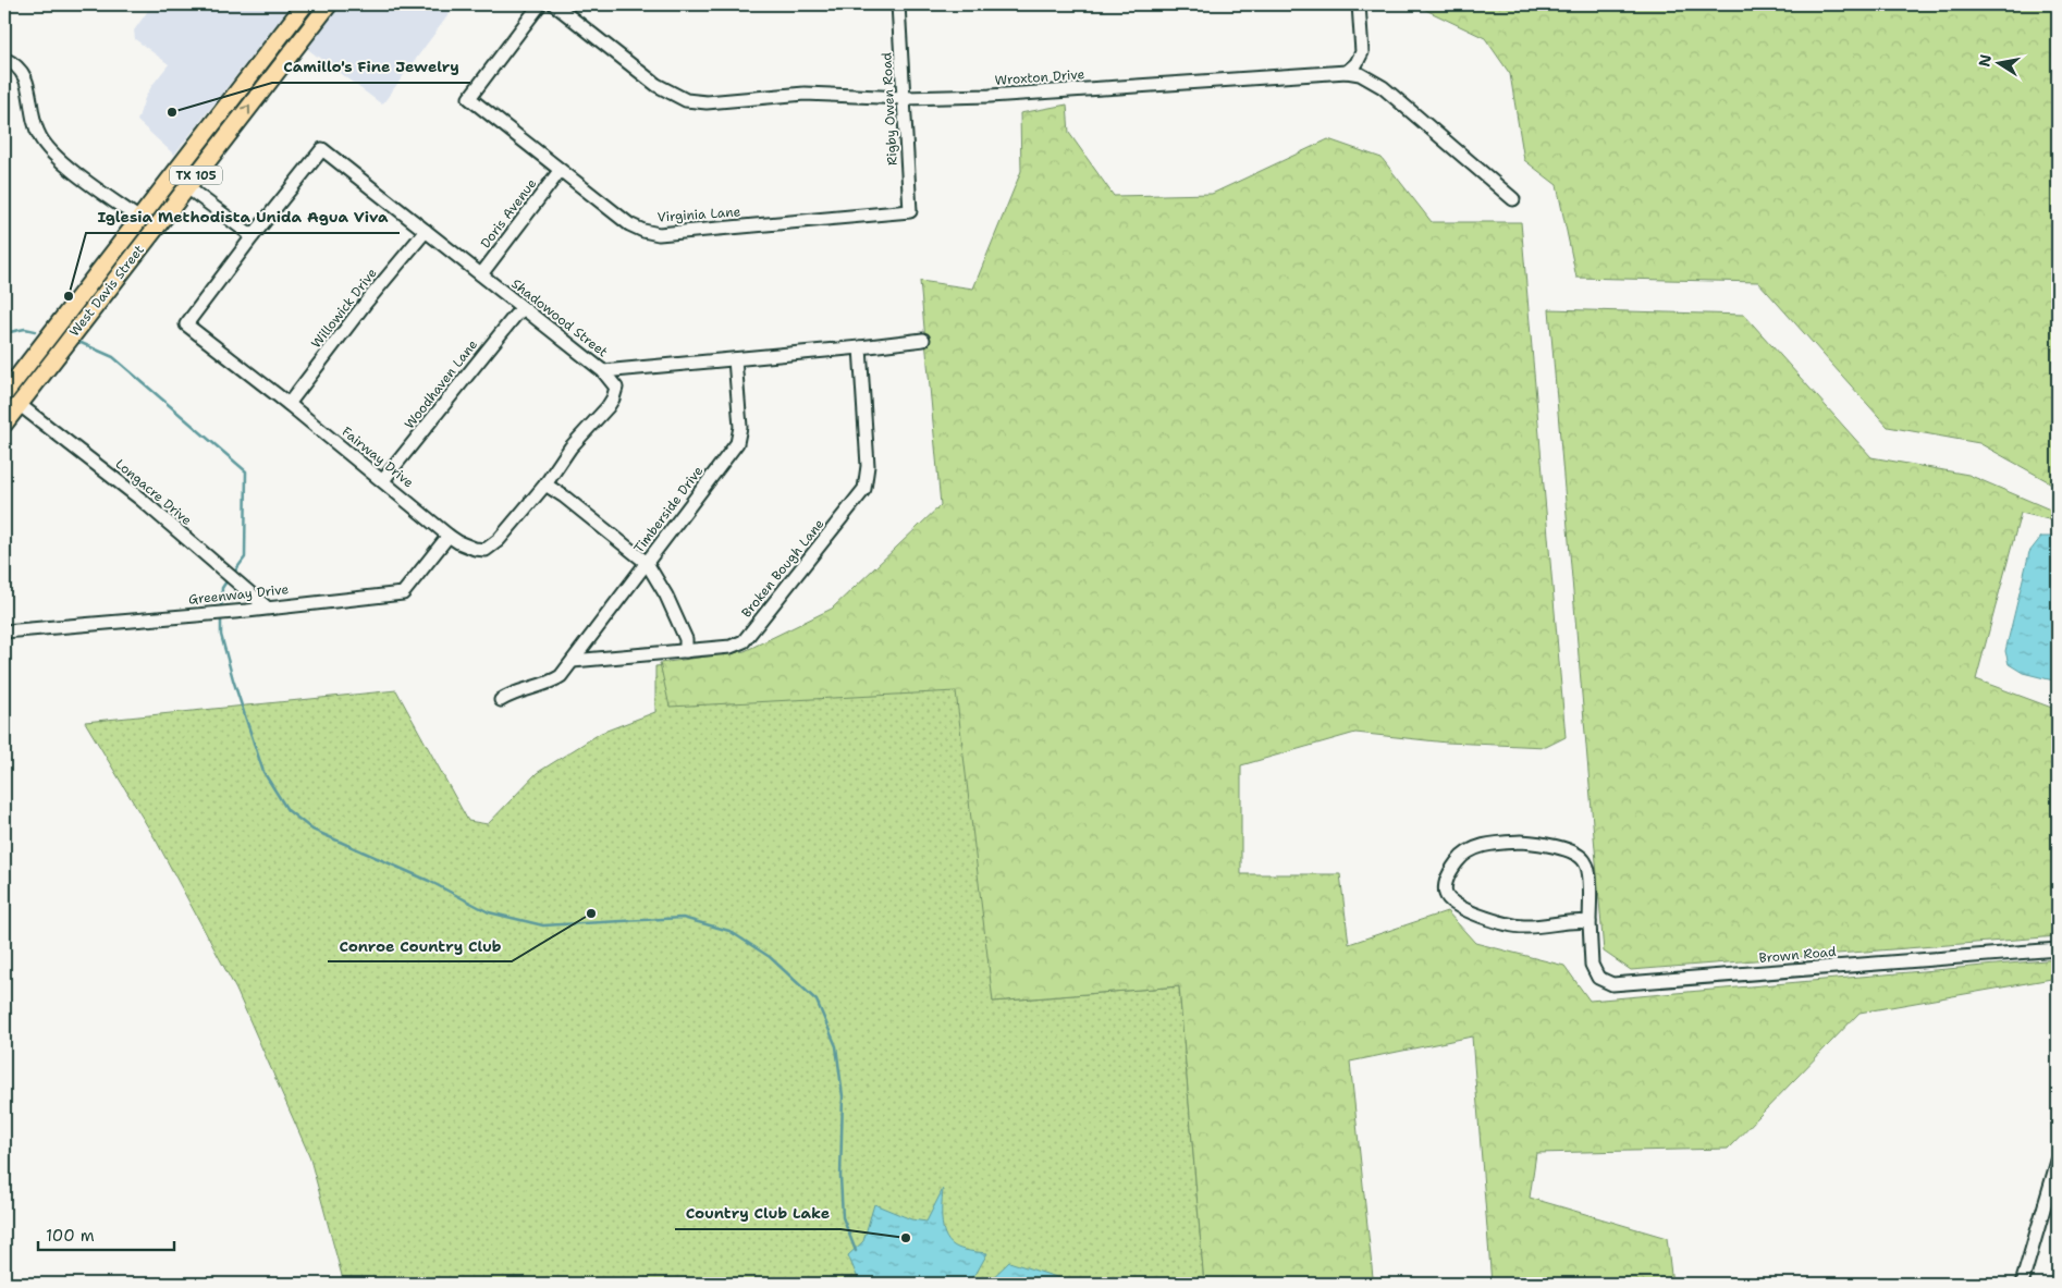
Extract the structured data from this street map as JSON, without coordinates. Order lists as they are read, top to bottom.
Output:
{
  "streets": {
    "main road": ["TX 105", "West Davis Street"],
    "street": [
      "Wroxton Drive",
      "Rigby Owen Road",
      "Doris Avenue",
      "Virginia Lane",
      "Willowick Drive",
      "Shadowood Street",
      "Woodhaven Lane",
      "Fairway Drive",
      "Longacre Drive",
      "Timberside Drive",
      "Broken Bough Lane",
      "Greenway Drive",
      "Brown Road"
    ]
  },
  "crossings": [
    ["Wroxton Drive", "Rigby Owen Road"],
    ["Rigby Owen Road", "Virginia Lane"],
    ["Doris Avenue", "Virginia Lane"],
    ["Doris Avenue", "Shadowood Street"],
    ["West Davis Street", "Longacre Drive"],
    ["Willowick Drive", "Shadowood Street"],
    ["Willowick Drive", "Fairway Drive"],
    ["Shadowood Street", "Woodhaven Lane"],
    ["Shadowood Street", "Fairway Drive"],
    ["Shadowood Street", "Timberside Drive"],
    ["Shadowood Street", "Broken Bough Lane"],
    ["Woodhaven Lane", "Fairway Drive"],
    ["Fairway Drive", "Greenway Drive"],
    ["Longacre Drive", "Greenway Drive"],
    ["Timberside Drive", "Broken Bough Lane"]
  ],
  "places": [
    "Camillo's Fine Jewelry",
    "Iglesia Methodista Unida Agua Viva",
    "Conroe Country Club",
    "Country Club Lake"
  ],
  "scale_bar": "100 m",
  "north": "left"
}
